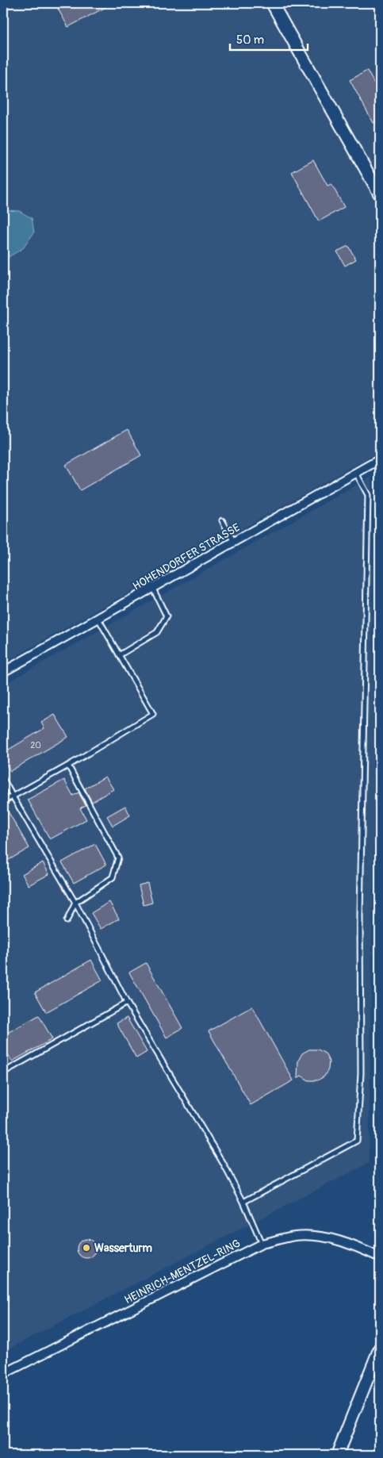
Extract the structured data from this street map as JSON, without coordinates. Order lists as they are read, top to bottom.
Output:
{
  "streets": {
    "street": ["HOHENDORFER STRASSE", "HEINRICH-MENTZEL-RING"]
  },
  "places": ["Wasserturm"],
  "house_numbers": ["20"],
  "scale_bar": "50 m"
}
